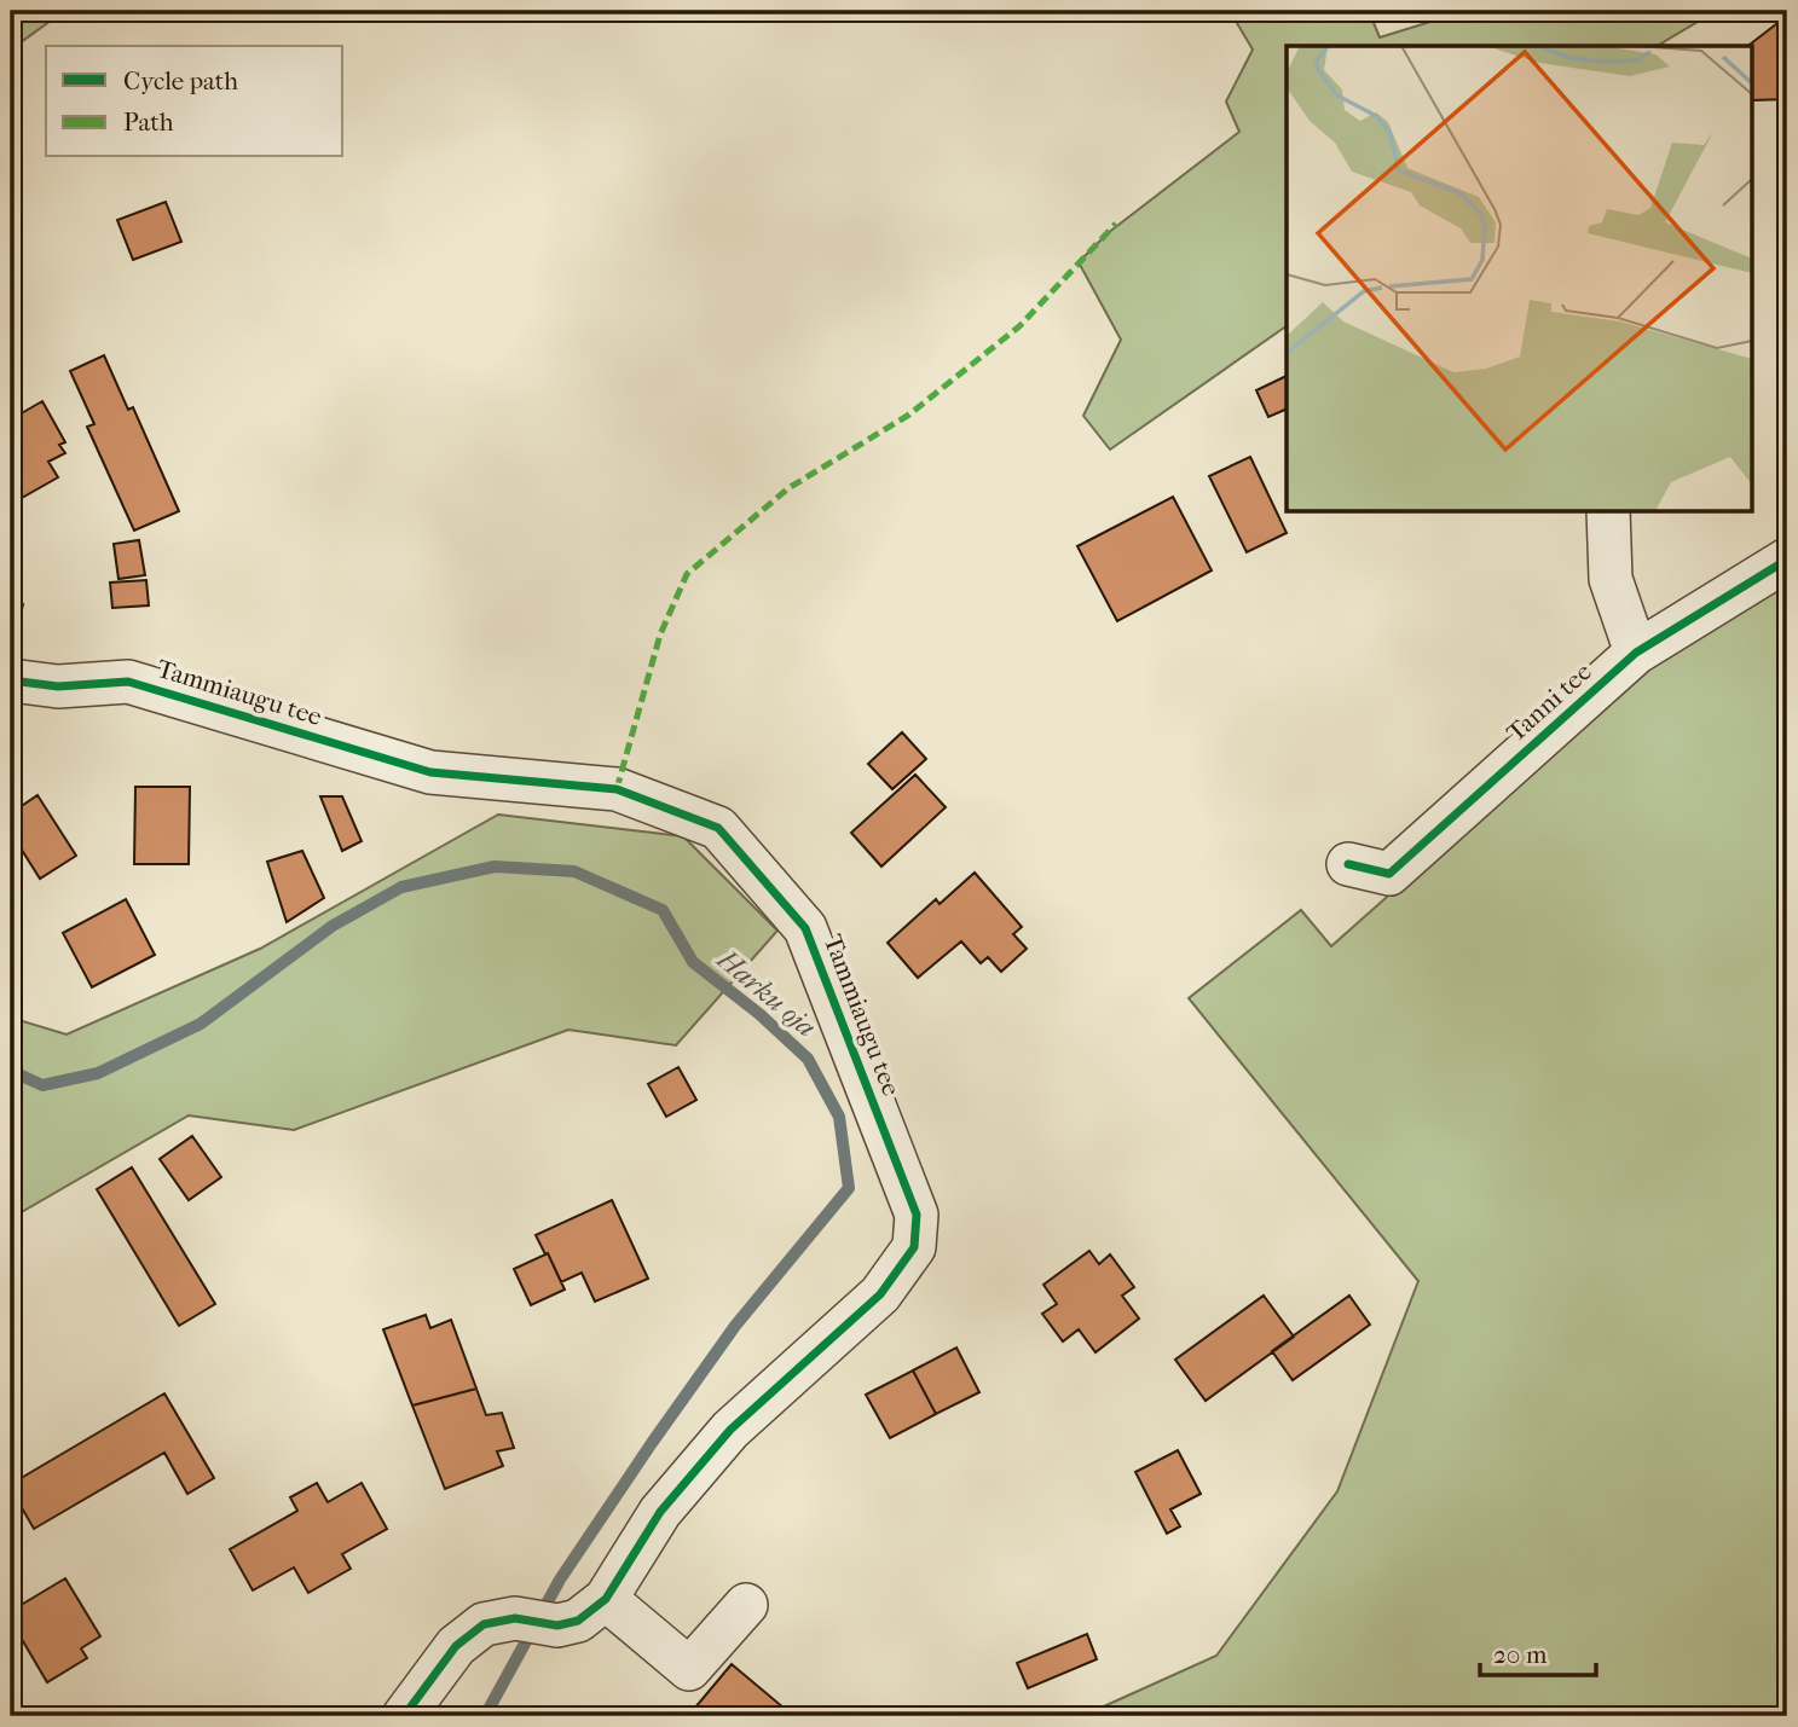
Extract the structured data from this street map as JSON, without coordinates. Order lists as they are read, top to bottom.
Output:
{
  "streets": {
    "street": ["Tammiaugu tee", "Tanni tee"]
  },
  "water": ["Harku oja"],
  "legend": ["Cycle path", "Path"],
  "scale_bar": "20 m"
}
